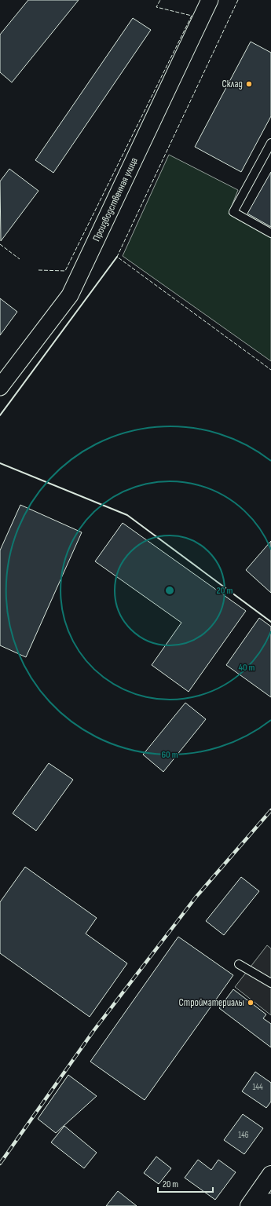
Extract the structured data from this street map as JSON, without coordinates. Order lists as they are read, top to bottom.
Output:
{
  "streets": {
    "street": ["Производственная улица"]
  },
  "places": ["Склад", "Стройматериалы"],
  "house_numbers": ["144", "146"],
  "scale_bar": "20 m",
  "rings": ["20 m", "40 m", "60 m"]
}
